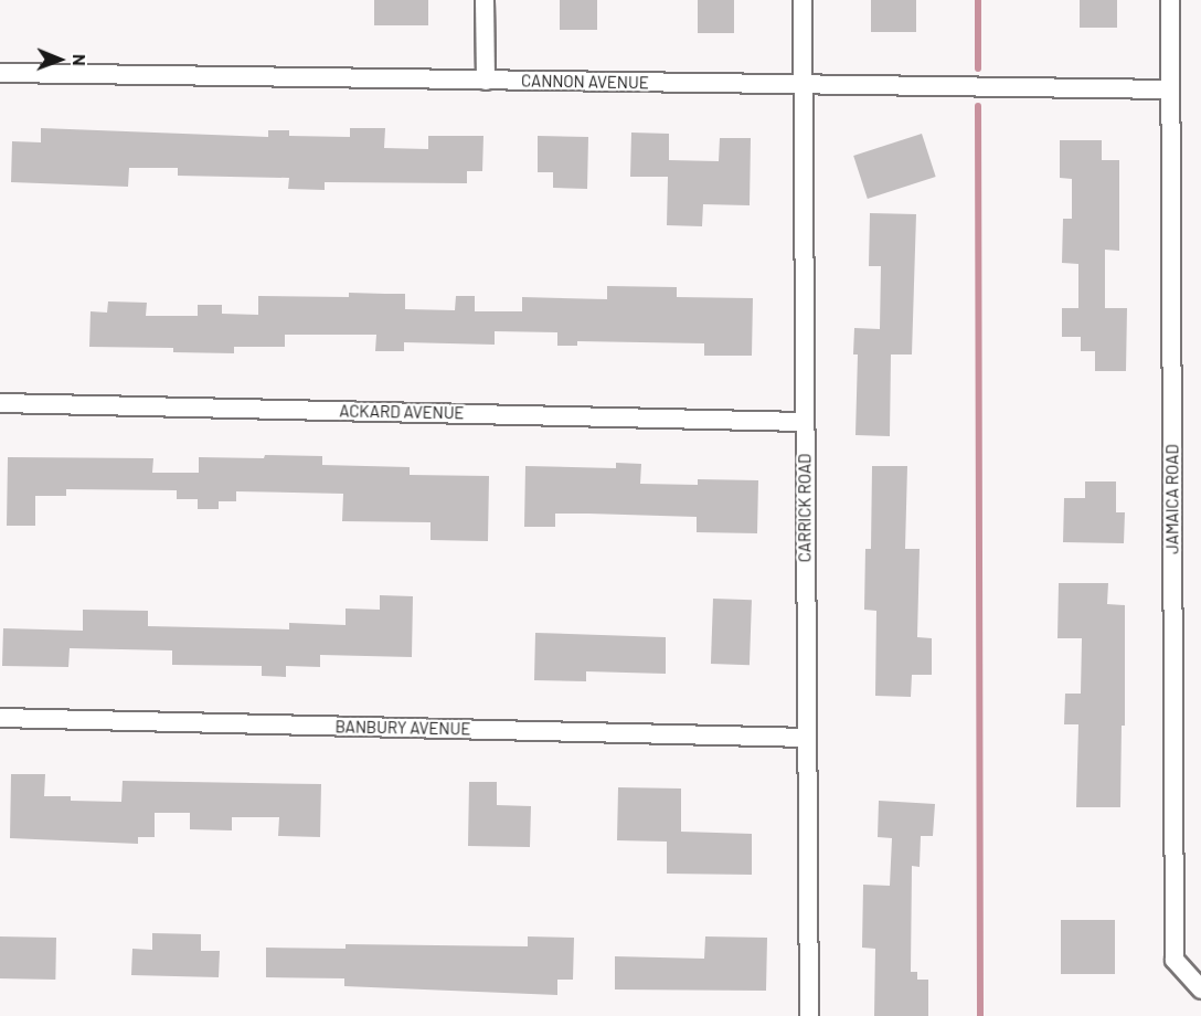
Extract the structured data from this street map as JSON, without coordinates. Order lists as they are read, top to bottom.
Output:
{
  "streets": {
    "street": [
      "CANNON AVENUE",
      "ACKARD AVENUE",
      "JAMAICA ROAD",
      "CARRICK ROAD",
      "BANBURY AVENUE"
    ]
  },
  "crossings": [
    ["CANNON AVENUE", "JAMAICA ROAD"],
    ["CANNON AVENUE", "CARRICK ROAD"],
    ["ACKARD AVENUE", "CARRICK ROAD"],
    ["CARRICK ROAD", "BANBURY AVENUE"]
  ],
  "north": "right"
}
